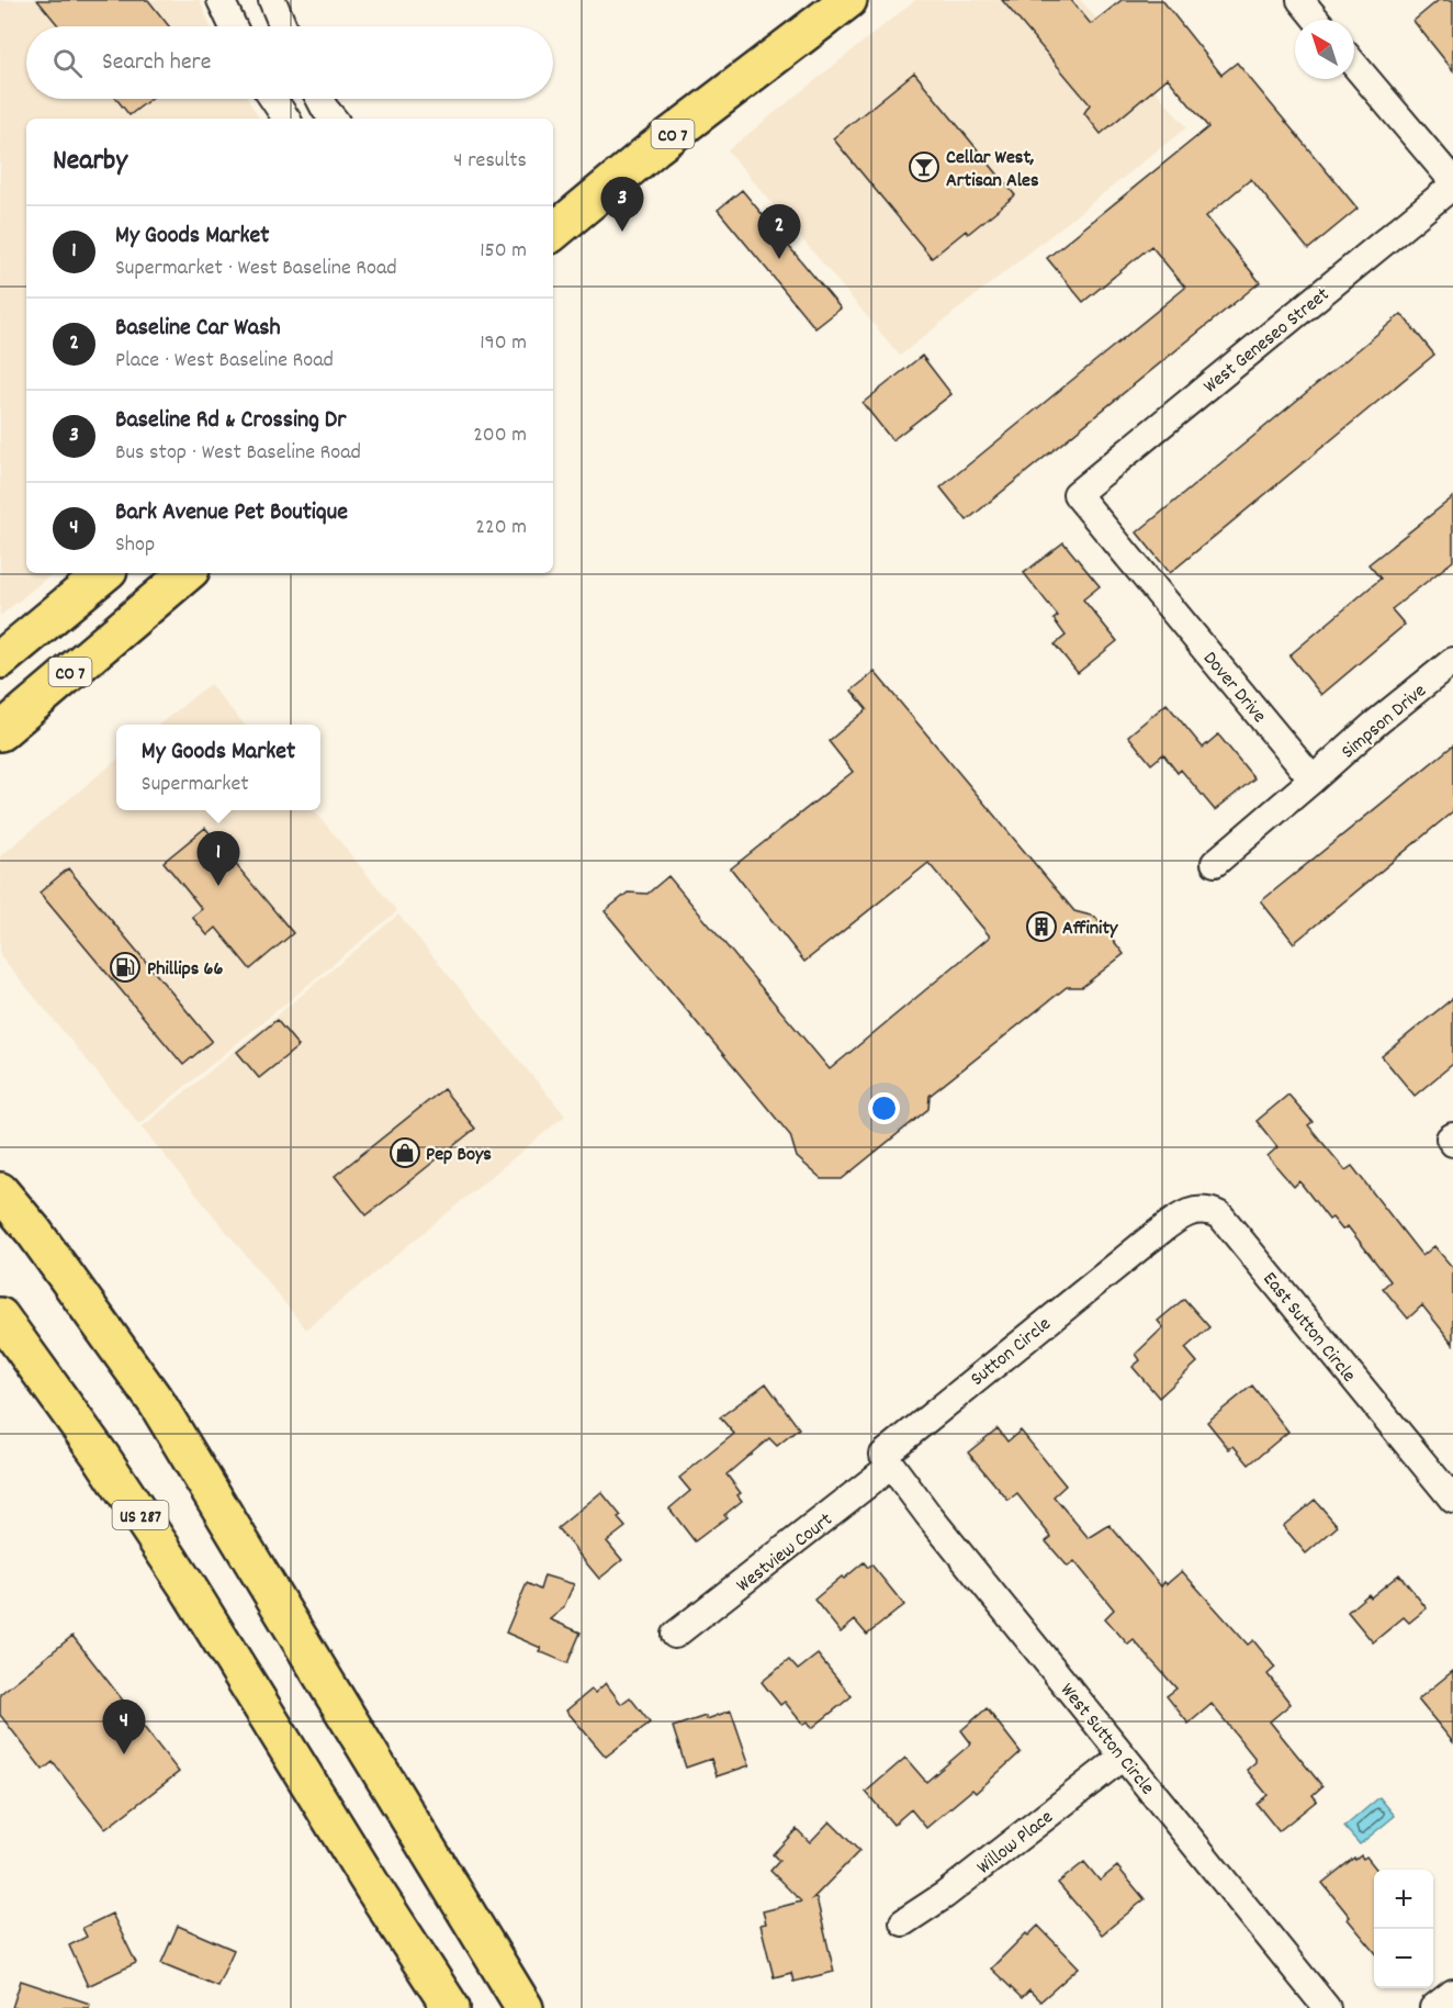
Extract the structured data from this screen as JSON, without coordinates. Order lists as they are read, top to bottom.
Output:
{
  "streets": {
    "main road": ["CO 7", "US 287"],
    "street": [
      "West Geneseo Street",
      "Dover Drive",
      "Simpson Drive",
      "East Sutton Circle",
      "Sutton Circle",
      "Westview Court",
      "West Sutton Circle",
      "Willow Place"
    ]
  },
  "crossings": [
    ["West Geneseo Street", "Dover Drive"],
    ["Dover Drive", "Simpson Drive"],
    ["East Sutton Circle", "Sutton Circle"],
    ["Sutton Circle", "Westview Court"],
    ["Sutton Circle", "West Sutton Circle"],
    ["Westview Court", "West Sutton Circle"],
    ["West Sutton Circle", "Willow Place"]
  ],
  "places": {
    "bar": ["Cellar West, Artisan Ales"],
    "building": ["Affinity"],
    "fuel station": ["Phillips 66"],
    "shop": ["Pep Boys"]
  },
  "north": "top left",
  "page": {
    "search": "Search here",
    "heading": ["Nearby", "4 results"],
    "pins": [
      "3",
      "2",
      "1",
      "4"
    ],
    "list": [
      {
        "mark": "1",
        "name": "My Goods Market",
        "note": "Supermarket · West Baseline Road",
        "value": "150 m"
      },
      {
        "mark": "2",
        "name": "Baseline Car Wash",
        "note": "Place · West Baseline Road",
        "value": "190 m"
      },
      {
        "mark": "3",
        "name": "Baseline Rd & Crossing Dr",
        "note": "Bus stop · West Baseline Road",
        "value": "200 m"
      },
      {
        "mark": "4",
        "name": "Bark Avenue Pet Boutique",
        "note": "Shop",
        "value": "220 m"
      }
    ],
    "popup": ["My Goods Market", "Supermarket"],
    "map_buttons": ["+", "−"]
  }
}
